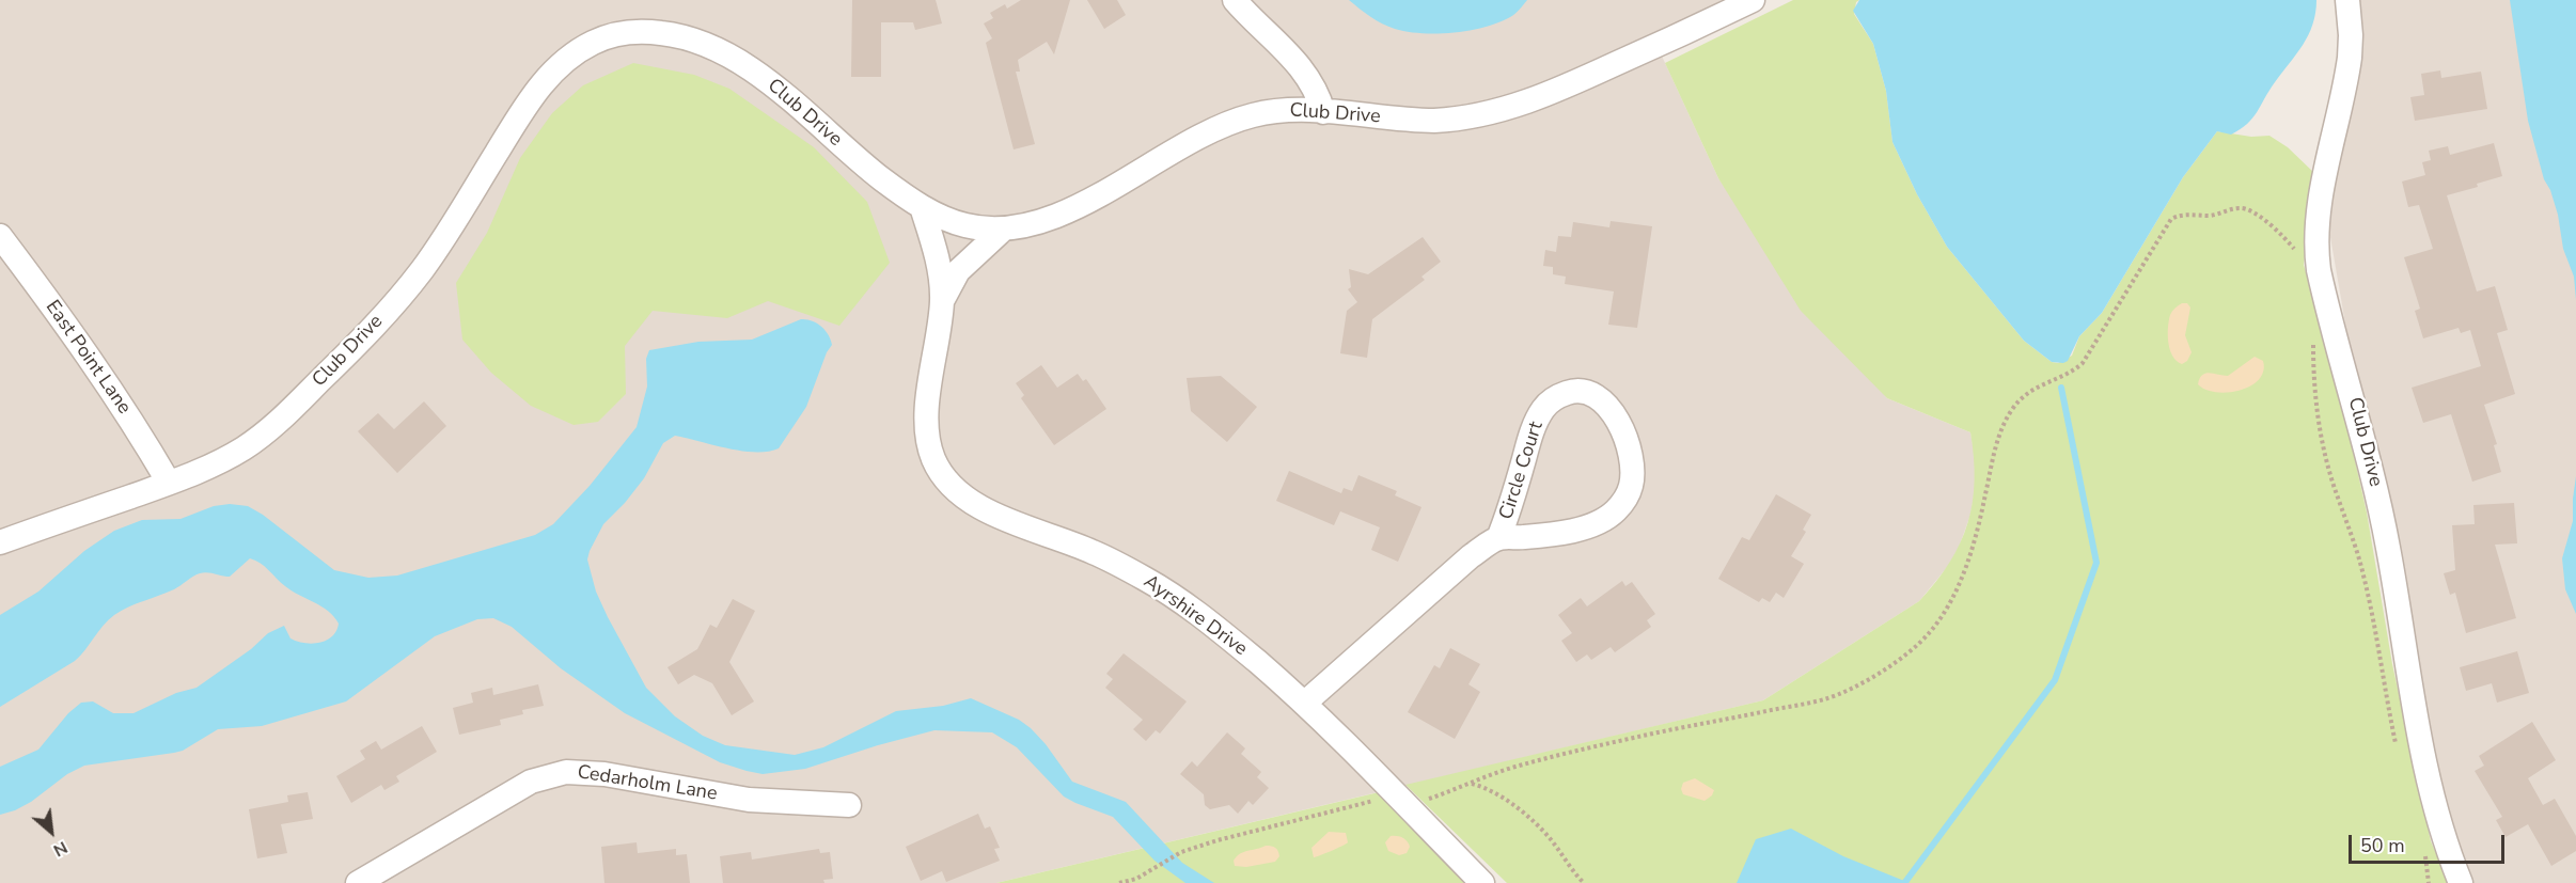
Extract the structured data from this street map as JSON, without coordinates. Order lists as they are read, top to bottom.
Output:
{
  "streets": {
    "street": [
      "Club Drive",
      "East Point Lane",
      "Circle Court",
      "Ayrshire Drive",
      "Cedarholm Lane"
    ]
  },
  "crossings": [
    ["Club Drive", "East Point Lane"],
    ["Club Drive", "Ayrshire Drive"],
    ["Circle Court", "Ayrshire Drive"]
  ],
  "scale_bar": "50 m",
  "north": "bottom right"
}
